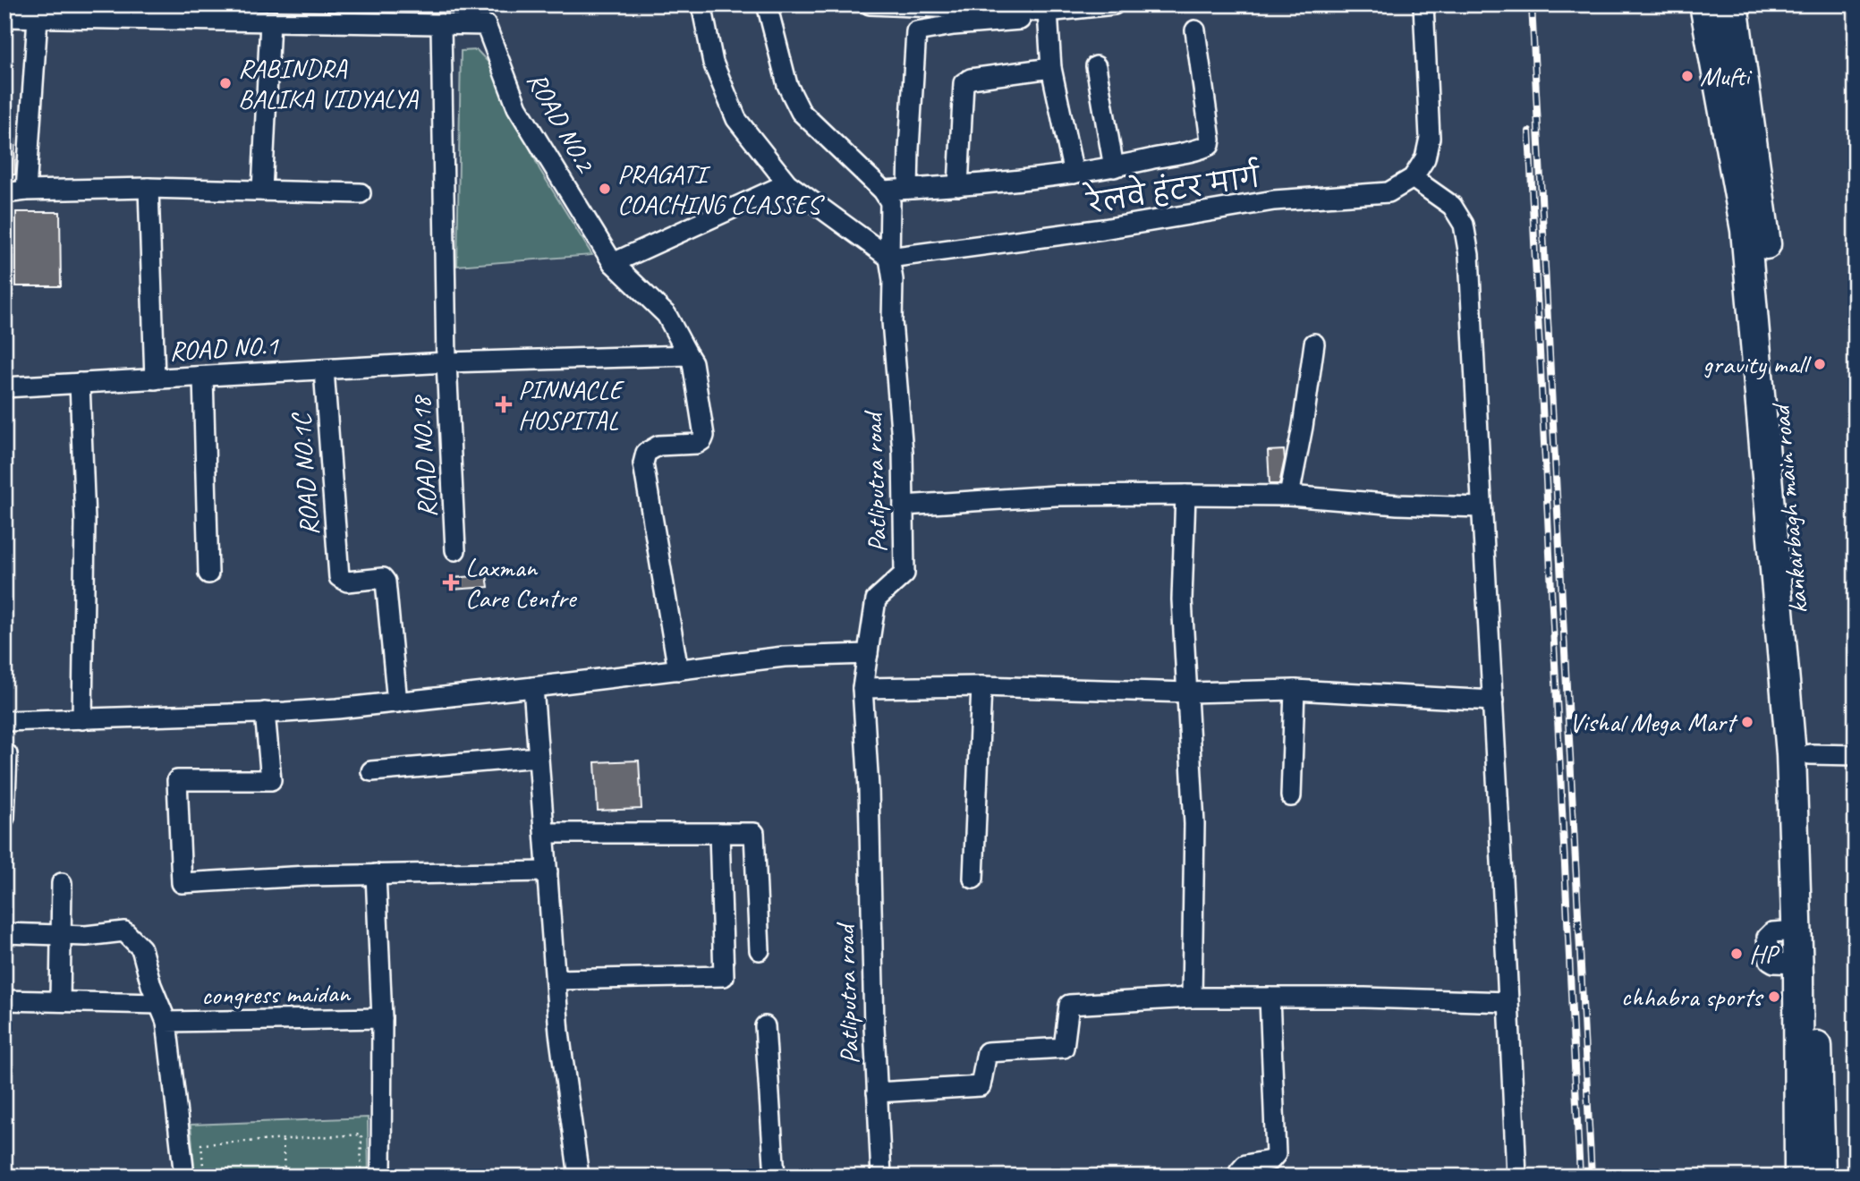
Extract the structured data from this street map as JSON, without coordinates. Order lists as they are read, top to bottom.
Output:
{
  "streets": {
    "highway": ["kankarbagh main road"],
    "street": [
      "ROAD NO.2",
      "रेलवे हंटर मार्ग",
      "ROAD NO.1",
      "ROAD NO.18",
      "ROAD NO.1C",
      "Patliputra road",
      "congress maidan"
    ]
  },
  "crossings": [
    ["रेलवे हंटर मार्ग", "Patliputra road"],
    ["ROAD NO.1", "ROAD NO.18"],
    ["ROAD NO.1", "ROAD NO.1C"]
  ],
  "places": {
    "other": [
      "Mufti",
      "RABINDRA BALIKA VIDYALYA",
      "PRAGATI COACHING CLASSES",
      "gravity mall",
      "Vishal Mega Mart",
      "HP",
      "chhabra sports"
    ],
    "health": ["PINNACLE HOSPITAL", "Laxman Care Centre"]
  }
}
